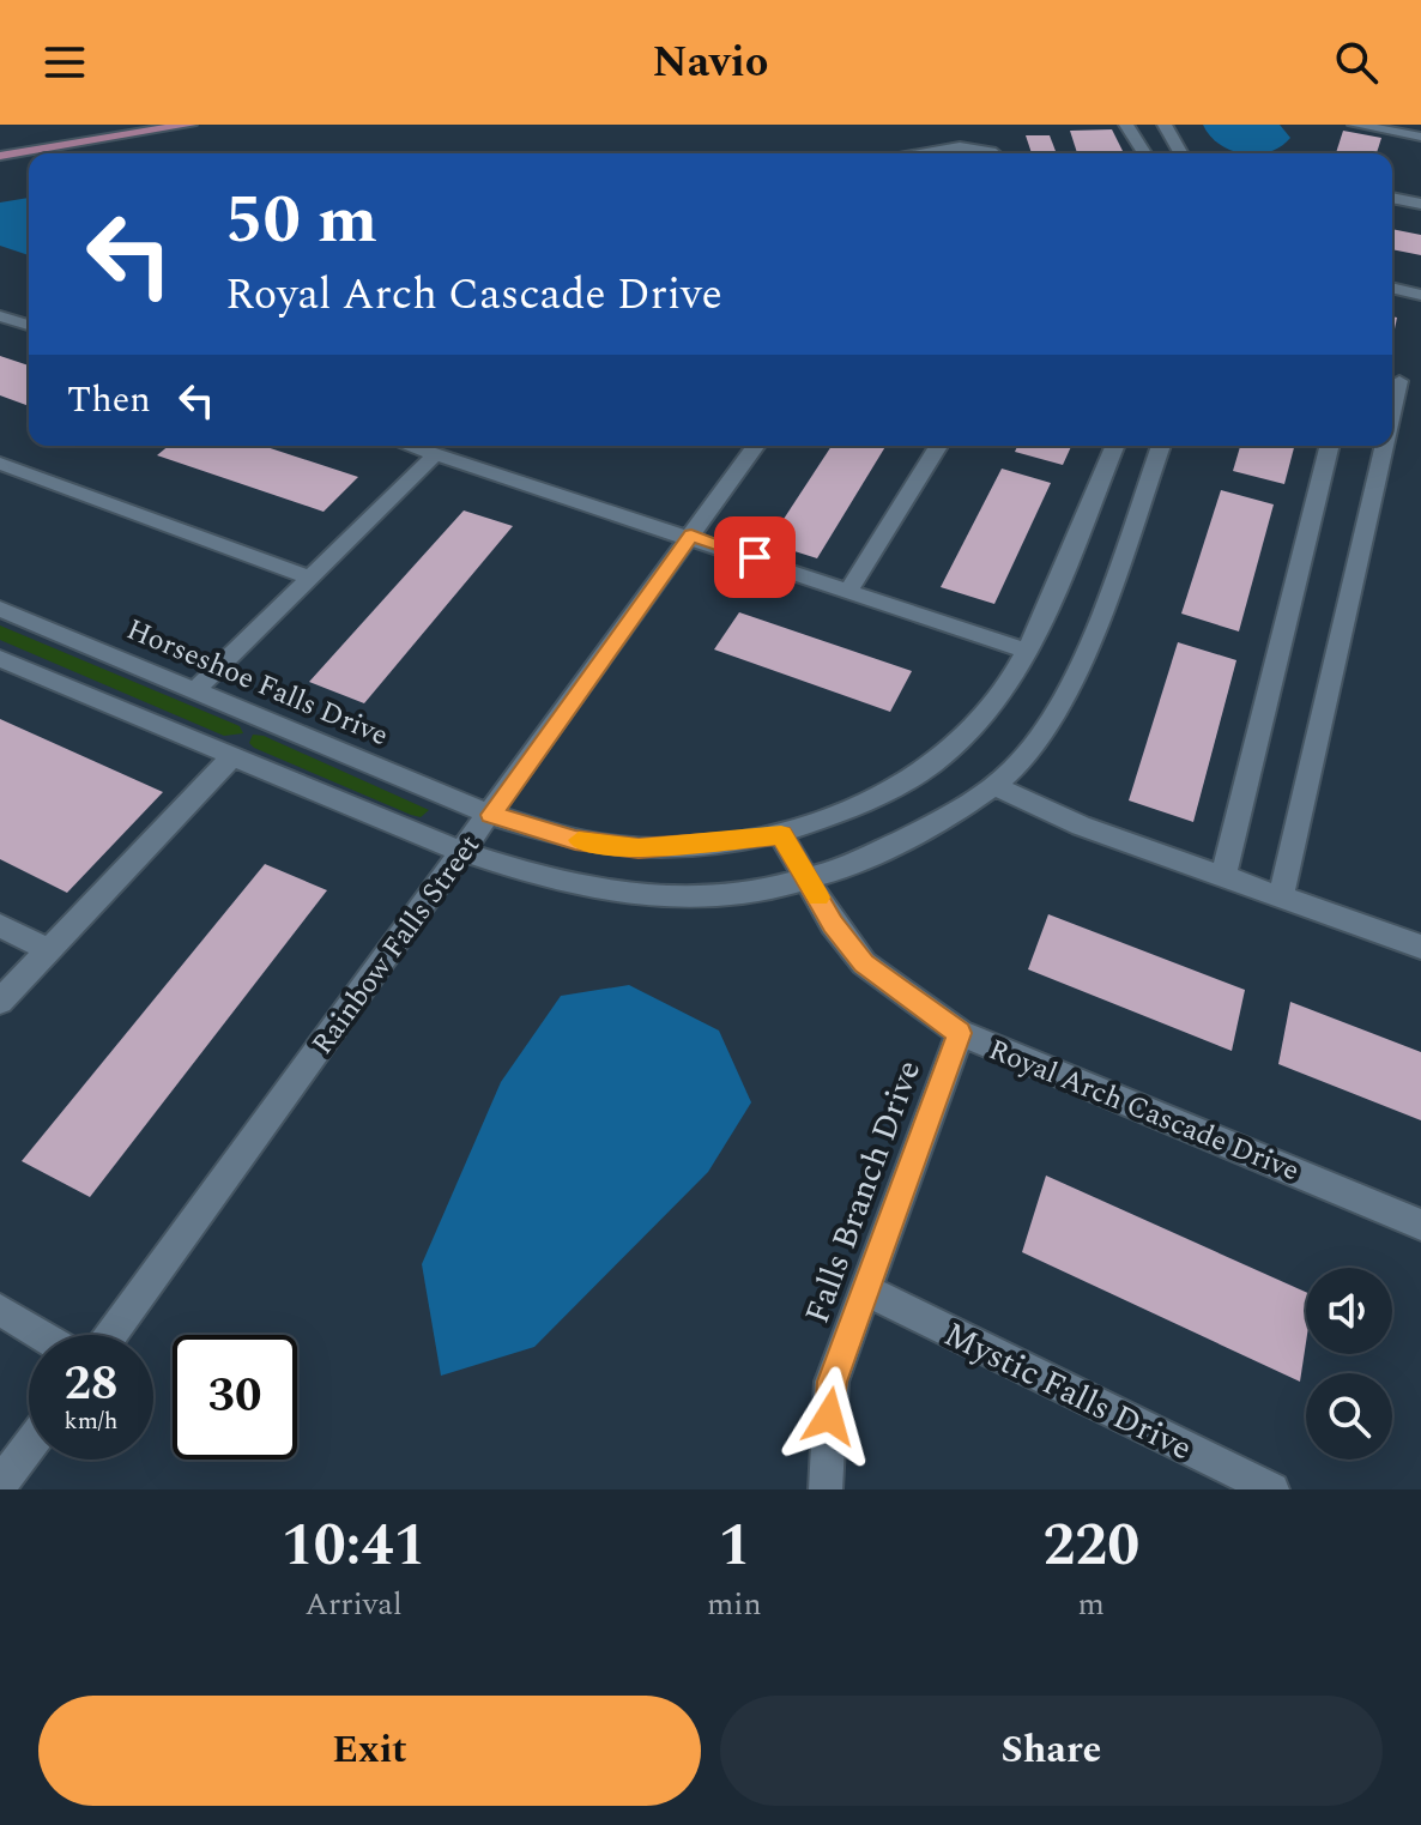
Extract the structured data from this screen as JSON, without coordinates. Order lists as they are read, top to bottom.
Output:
{
  "streets": {
    "street": [
      "Horseshoe Falls Drive",
      "Rainbow Falls Street",
      "Royal Arch Cascade Drive",
      "Falls Branch Drive",
      "Mystic Falls Drive"
    ]
  },
  "crossings": [
    ["Horseshoe Falls Drive", "Rainbow Falls Street"],
    ["Horseshoe Falls Drive", "Royal Arch Cascade Drive"],
    ["Royal Arch Cascade Drive", "Falls Branch Drive"],
    ["Falls Branch Drive", "Mystic Falls Drive"]
  ],
  "page": {
    "header": "Navio",
    "turn": ["50 m", "Royal Arch Cascade Drive"],
    "then": "Then",
    "speed": "28 km/h",
    "limit": "30",
    "eta": [
      "10:41",
      "Arrival",
      "1",
      "min",
      "220",
      "m"
    ],
    "buttons": ["Exit", "Share"]
  }
}
